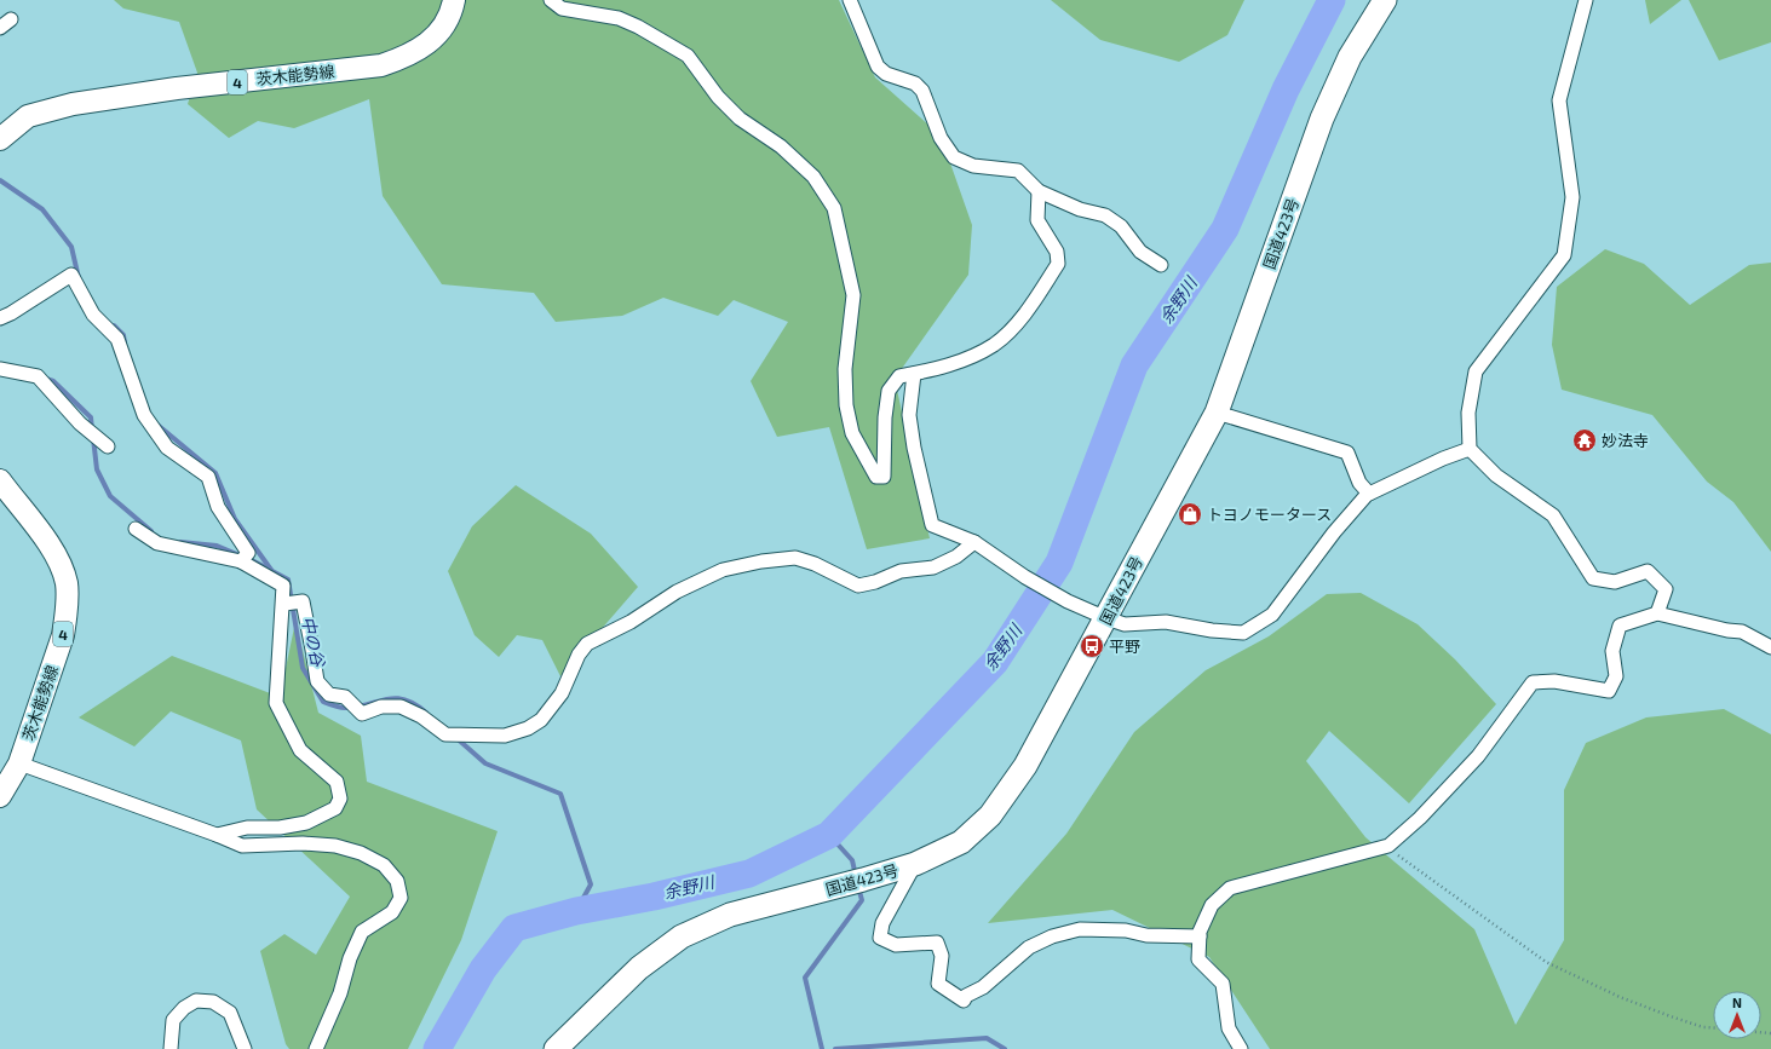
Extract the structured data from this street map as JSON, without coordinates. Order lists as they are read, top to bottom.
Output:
{
  "streets": {
    "highway": ["国道423号"],
    "main road": ["茨木能勢線", "4"]
  },
  "water": ["余野川", "中の谷"],
  "places": {
    "temple": ["妙法寺"],
    "shop": ["トヨノモータース"],
    "bus stop": ["平野"]
  },
  "north": "top"
}
